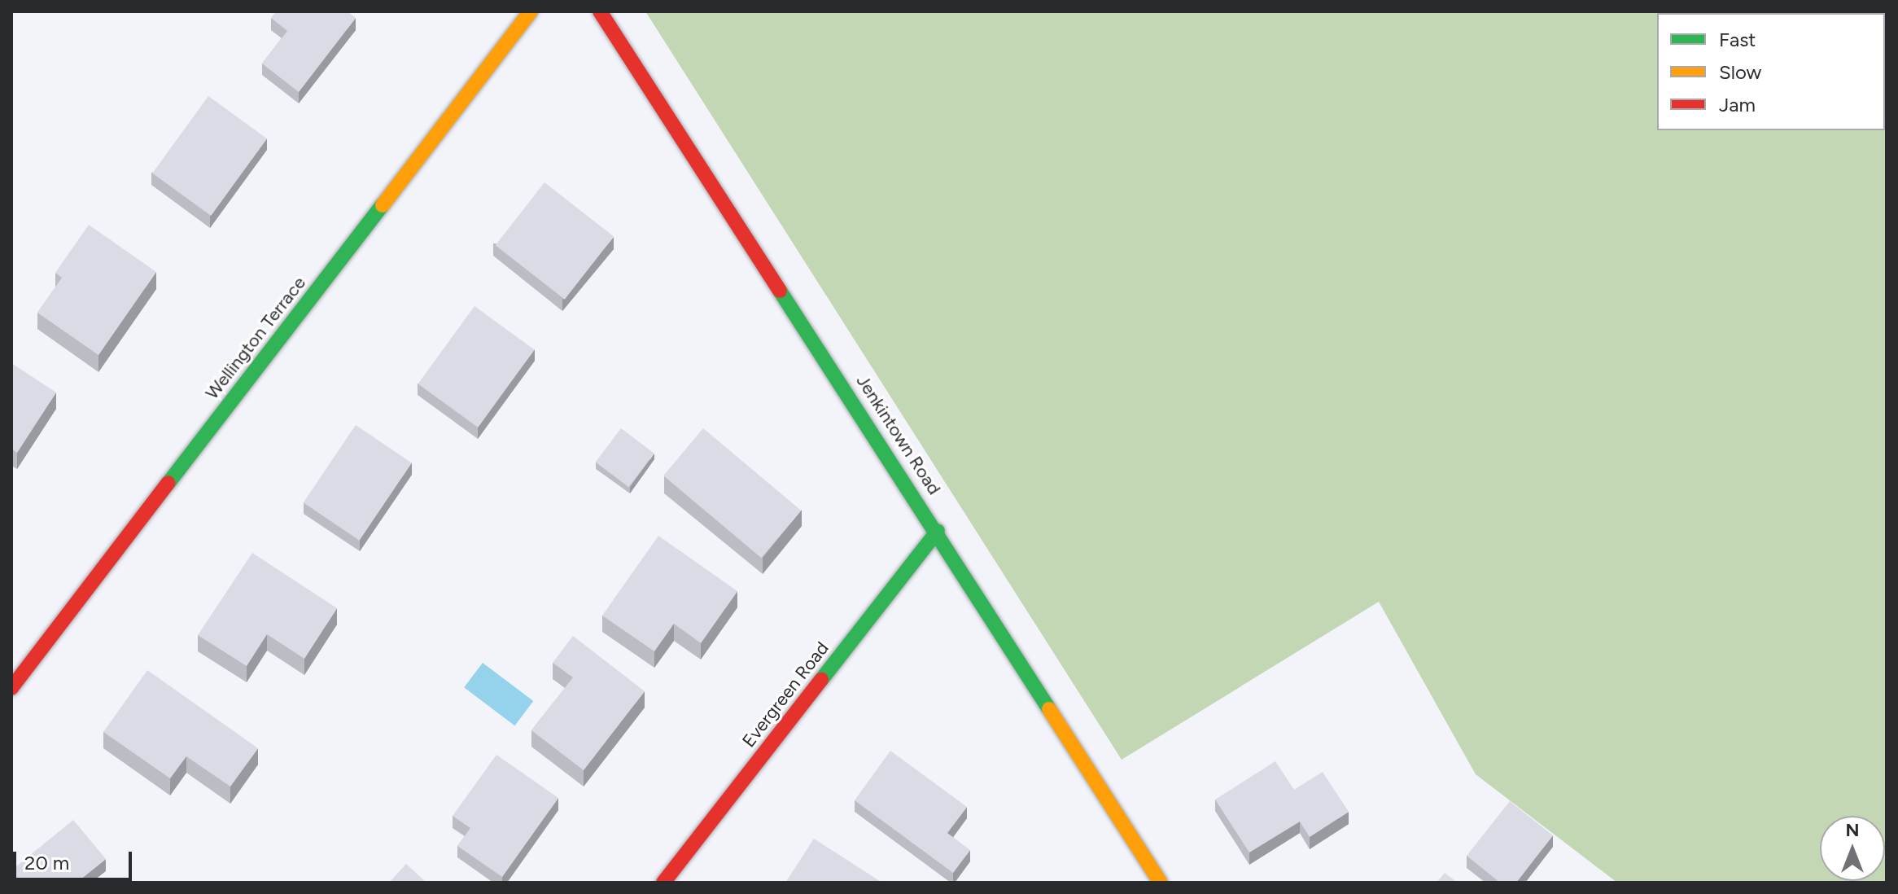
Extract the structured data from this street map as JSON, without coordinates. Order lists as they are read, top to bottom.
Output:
{
  "streets": {
    "street": ["Wellington Terrace", "Jenkintown Road", "Evergreen Road"]
  },
  "crossings": [
    ["Jenkintown Road", "Evergreen Road"]
  ],
  "legend": ["Fast", "Slow", "Jam"],
  "scale_bar": "20 m",
  "north": "top"
}
